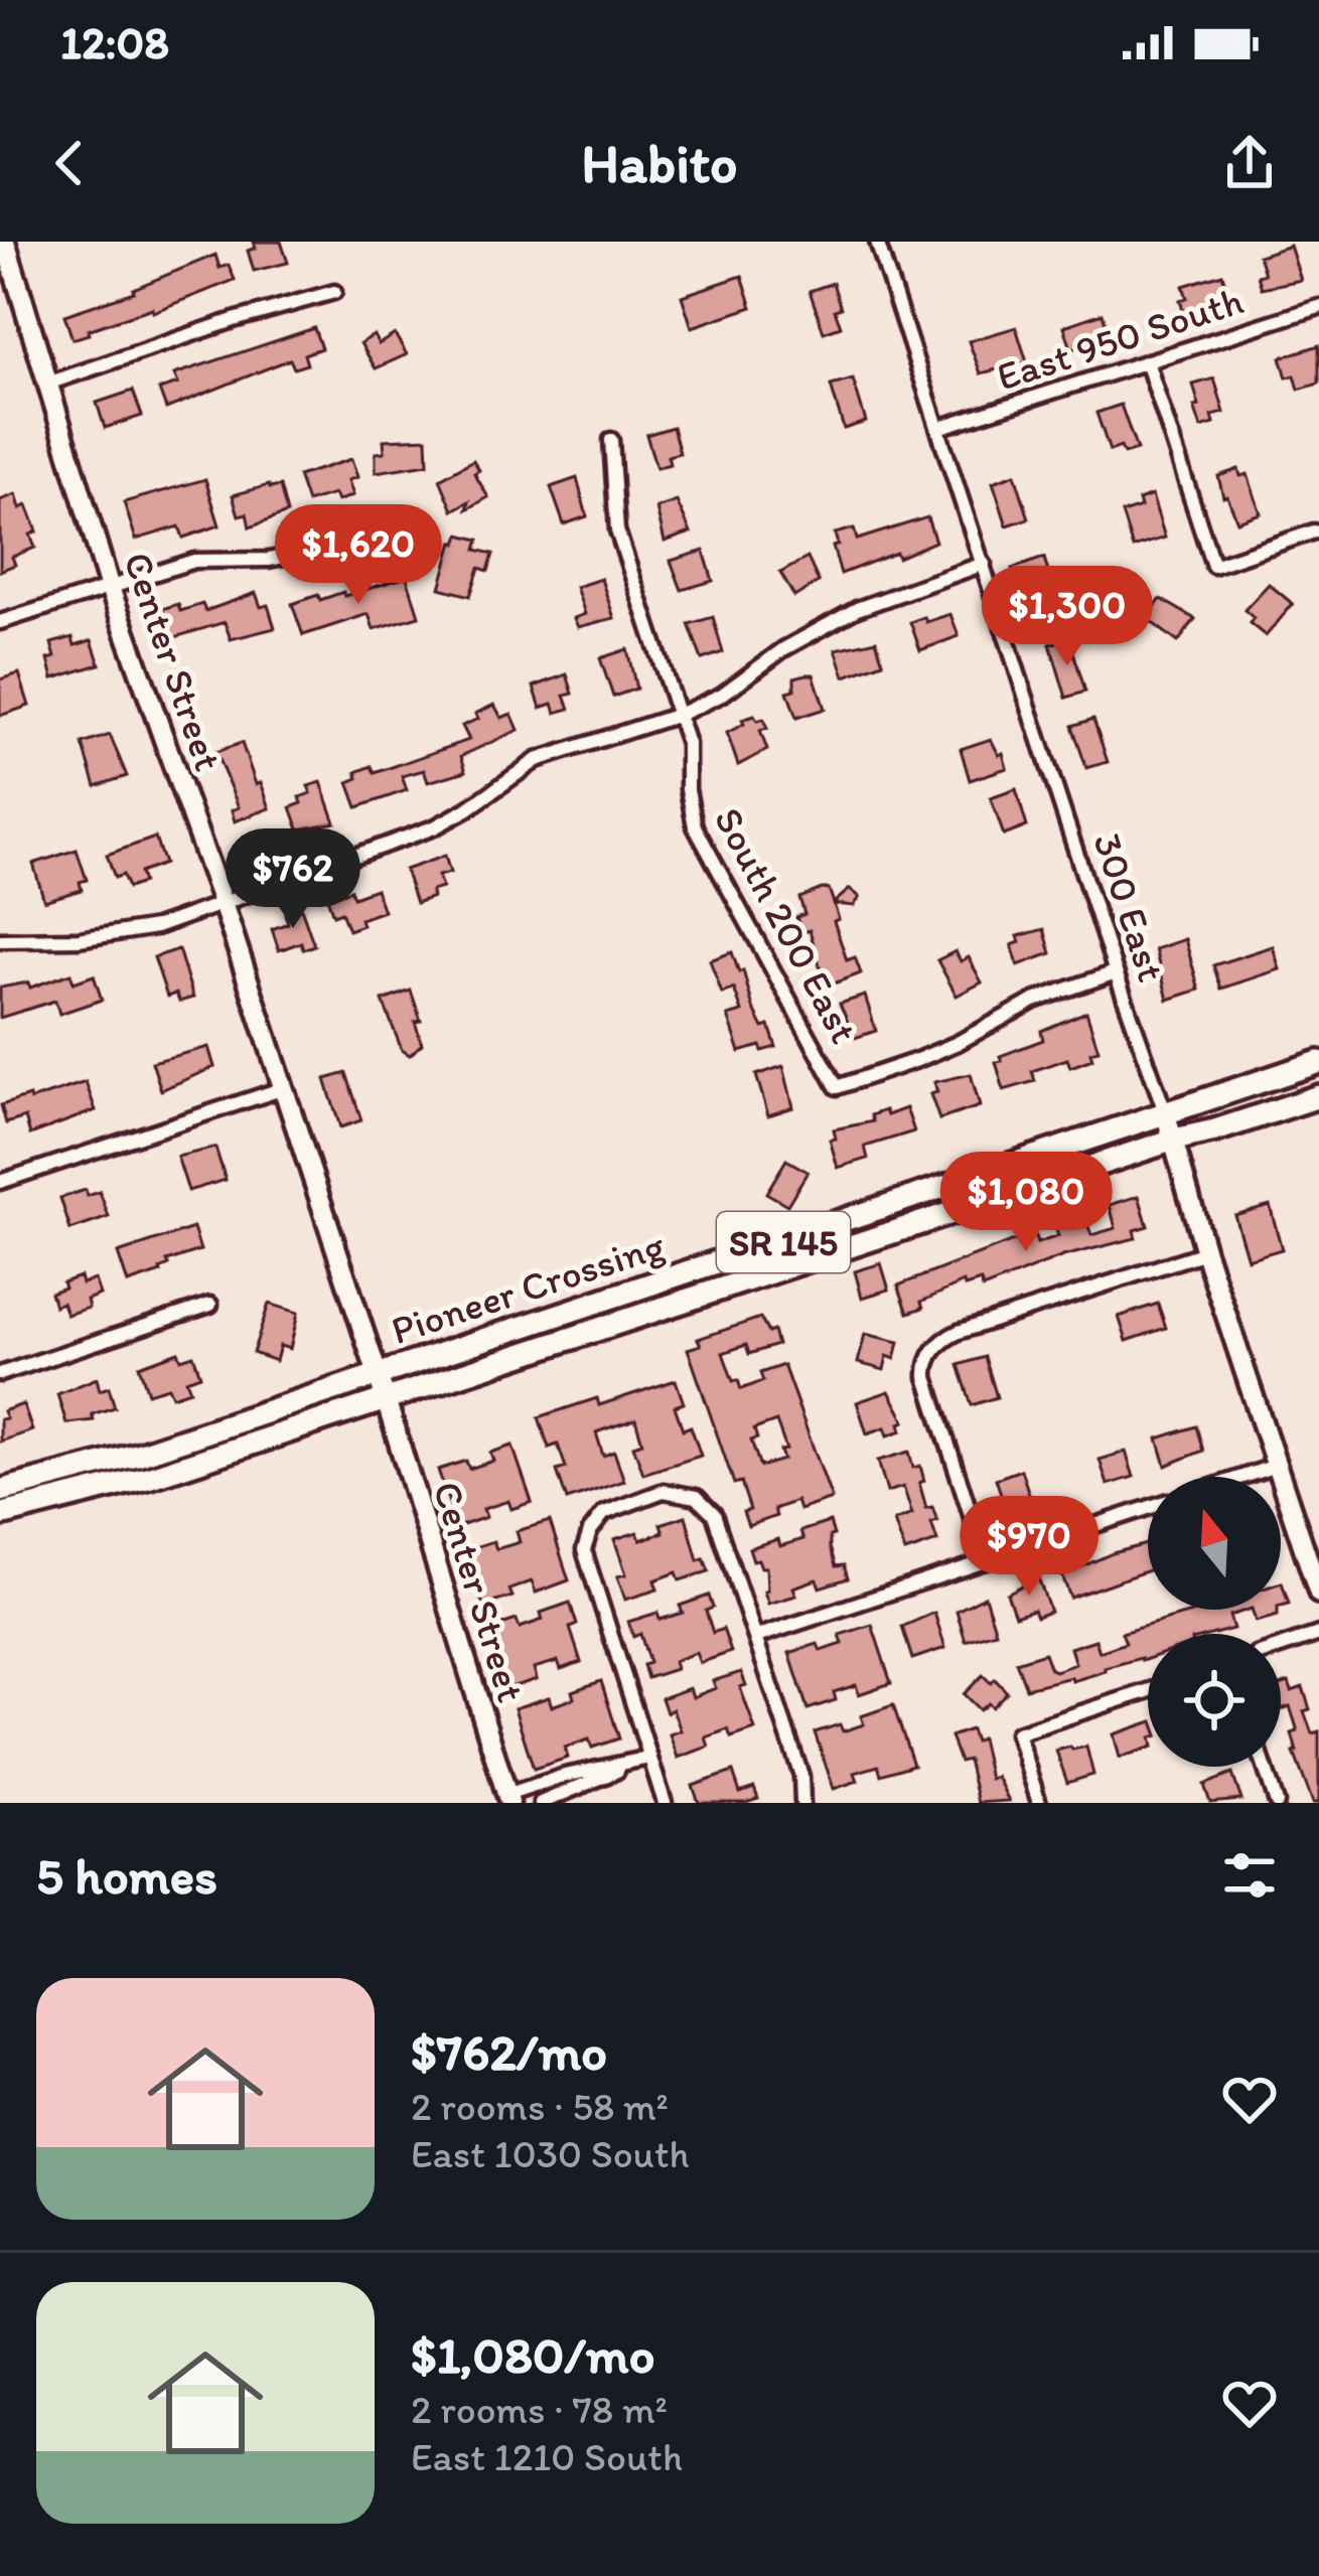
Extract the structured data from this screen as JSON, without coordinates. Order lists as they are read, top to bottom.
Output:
{
  "streets": {
    "highway": ["SR 145", "Pioneer Crossing"],
    "street": [
      "East 950 South",
      "Center Street",
      "300 East",
      "South 200 East"
    ]
  },
  "crossings": [
    ["East 950 South", "300 East"],
    ["Center Street", "SR 145"],
    ["Center Street", "Pioneer Crossing"],
    ["300 East", "South 200 East"],
    ["300 East", "Pioneer Crossing"],
    ["SR 145", "Pioneer Crossing"]
  ],
  "north": "top",
  "page": {
    "status": "12:08",
    "header": "Habito",
    "price": [
      "$1,620",
      "$1,300",
      "$762",
      "$1,080",
      "$970"
    ],
    "heading": "5 homes",
    "list": [
      {
        "name": "$762/mo",
        "note": "2 rooms · 58 m² · East 1030 South"
      },
      {
        "name": "$1,080/mo",
        "note": "2 rooms · 78 m² · East 1210 South"
      }
    ]
  }
}
